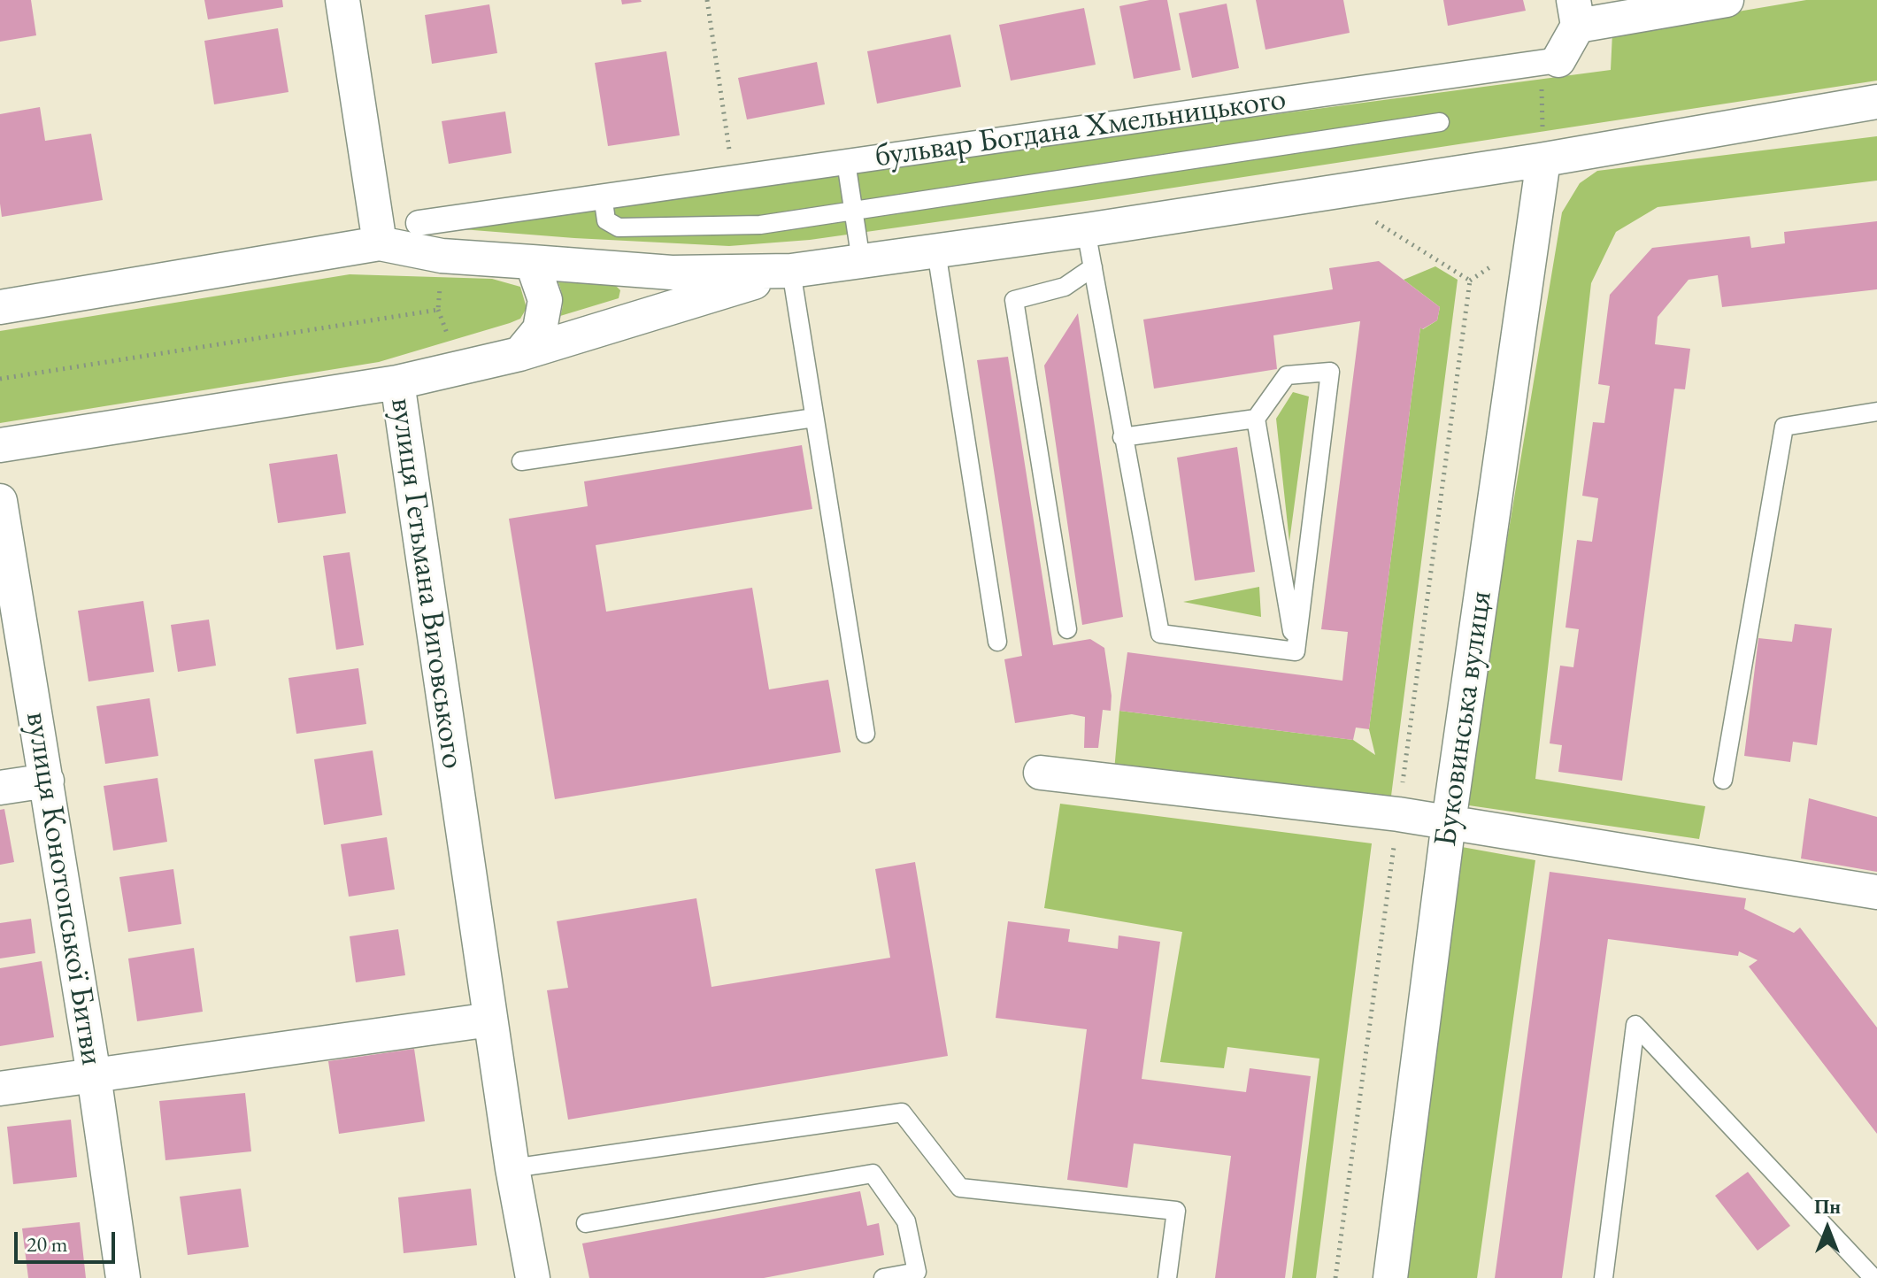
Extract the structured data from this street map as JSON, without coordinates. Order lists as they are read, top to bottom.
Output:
{
  "streets": {
    "street": [
      "бульвар Богдана Хмельницького",
      "вулиця Гетьмана Виговського",
      "Буковинська вулиця",
      "вулиця Конотопської Битви"
    ]
  },
  "scale_bar": "20 m",
  "north": "top"
}
